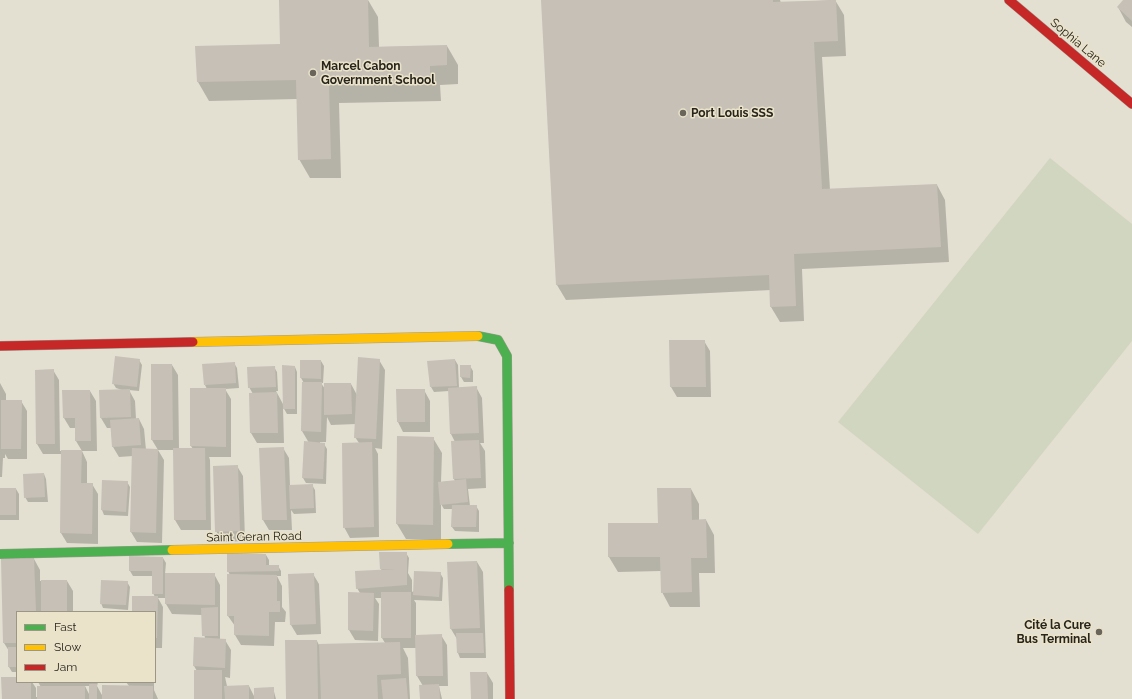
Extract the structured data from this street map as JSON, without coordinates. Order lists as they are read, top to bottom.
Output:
{
  "streets": {
    "street": ["Sophia Lane", "Saint Geran Road"]
  },
  "places": ["Marcel Cabon Government School", "Port Louis SSS", "Cité la Cure Bus Terminal"],
  "legend": ["Fast", "Slow", "Jam"]
}
